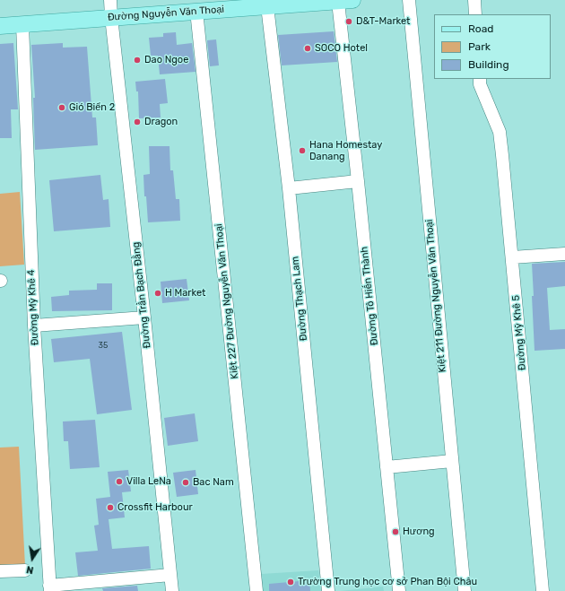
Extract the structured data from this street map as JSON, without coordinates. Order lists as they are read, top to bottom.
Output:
{
  "streets": {
    "main road": ["Đường Nguyễn Văn Thoại"],
    "street": [
      "Đường Trần Bạch Đằng",
      "Đường Tô Hiến Thành",
      "Kiệt 211 Đường Nguyễn Văn Thoại",
      "Đường Thạch Lam",
      "Kiệt 227 Đường Nguyễn Văn Thoại",
      "Đường Mỹ Khê 4",
      "Đường Mỹ Khê 5"
    ]
  },
  "crossings": [
    ["Đường Nguyễn Văn Thoại", "Đường Trần Bạch Đằng"],
    ["Đường Nguyễn Văn Thoại", "Đường Tô Hiến Thành"],
    ["Đường Nguyễn Văn Thoại", "Đường Thạch Lam"],
    ["Đường Nguyễn Văn Thoại", "Kiệt 227 Đường Nguyễn Văn Thoại"],
    ["Đường Nguyễn Văn Thoại", "Đường Mỹ Khê 4"]
  ],
  "places": [
    "D&T-Market",
    "SOCO Hotel",
    "Dao Ngoe",
    "Gió Biển 2",
    "Dragon",
    "Hana Homestay Danang",
    "H Market",
    "Villa LeNa",
    "Bac Nam",
    "Crossfit Harbour",
    "Hương",
    "Trường Trung học cơ sở Phan Bội Châu"
  ],
  "house_numbers": ["35"],
  "legend": ["Road", "Park", "Building"],
  "north": "bottom"
}
